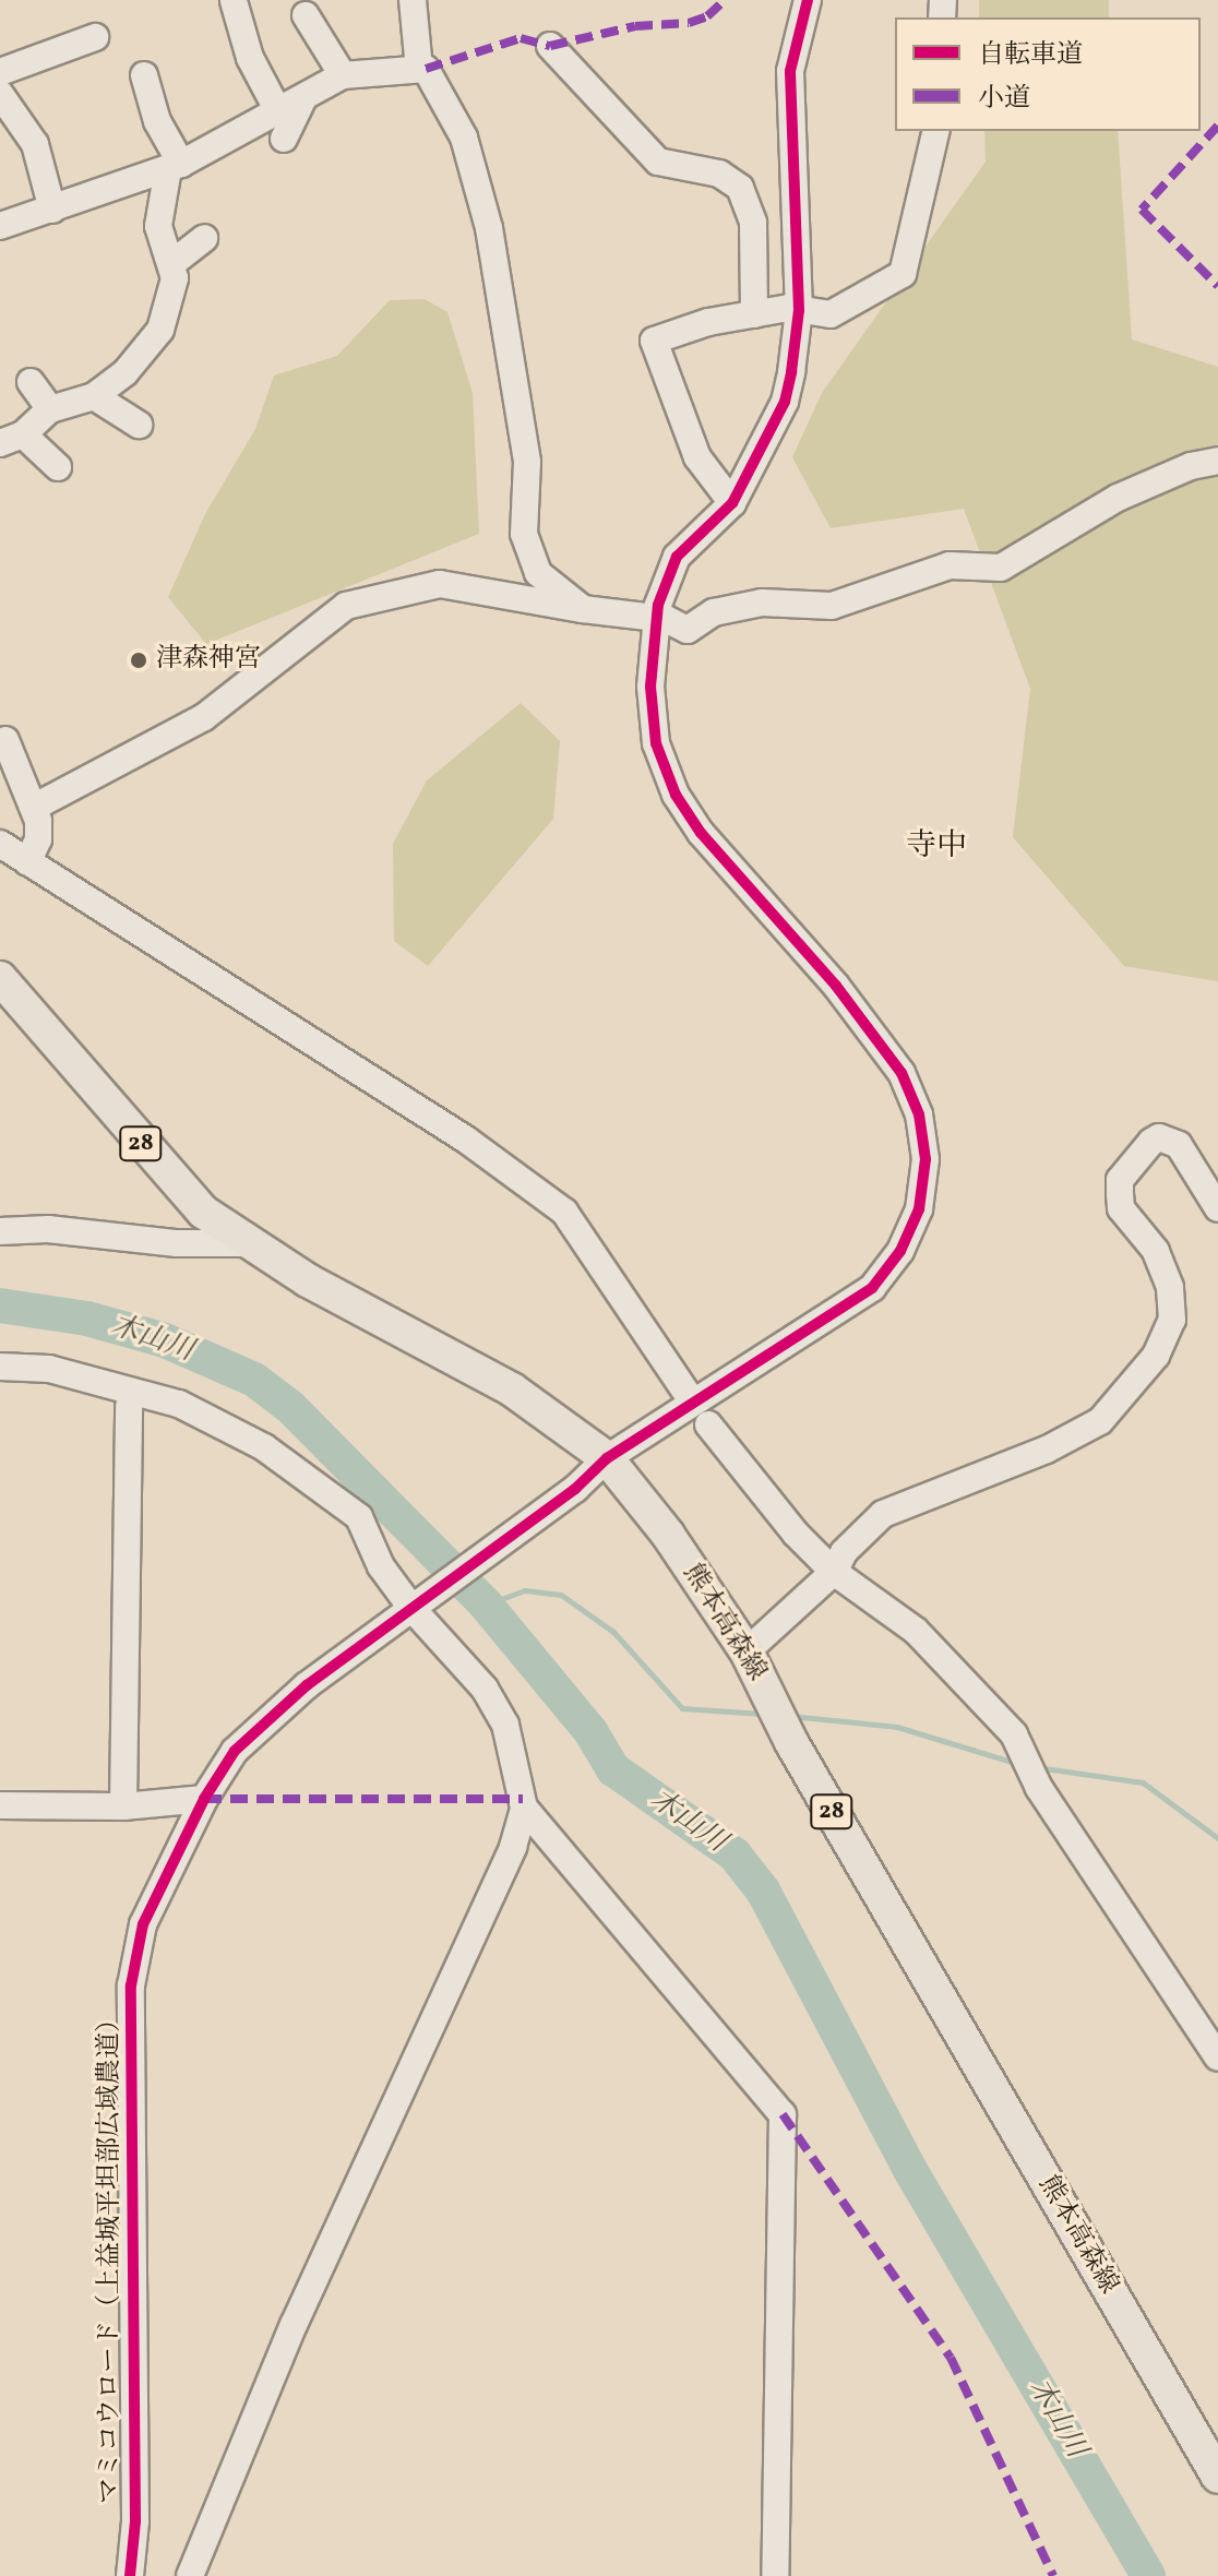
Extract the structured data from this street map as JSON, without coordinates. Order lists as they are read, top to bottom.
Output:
{
  "streets": {
    "main road": ["28", "熊本高森線"],
    "street": ["マミコウロード（上益城平坦部広域農道）"]
  },
  "crossings": [
    ["熊本高森線", "マミコウロード（上益城平坦部広域農道）"]
  ],
  "districts": ["寺中"],
  "water": ["木山川"],
  "places": ["津森神宮"],
  "legend": ["自転車道", "小道"]
}
